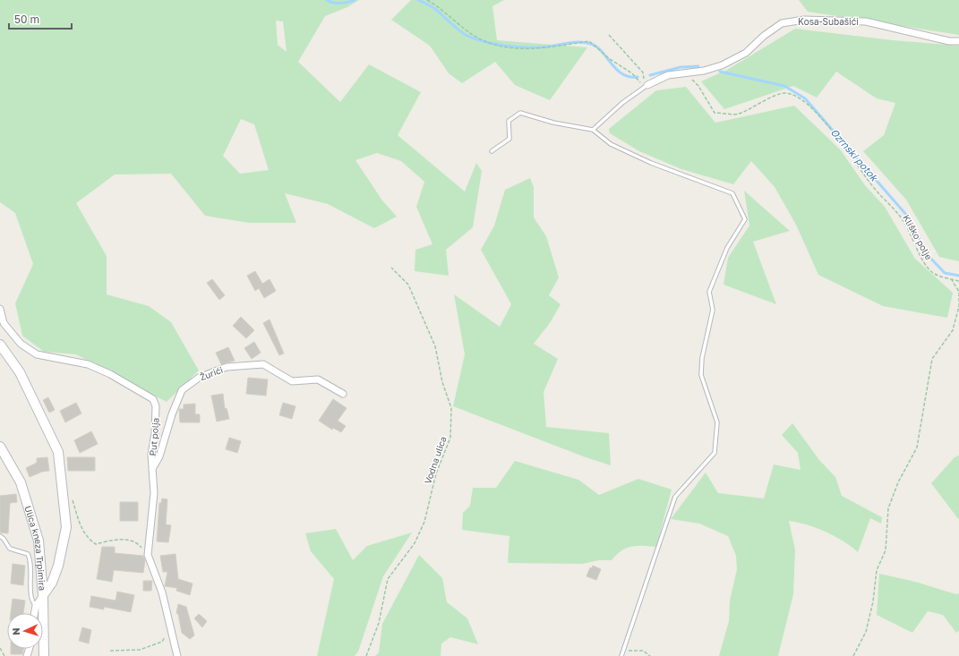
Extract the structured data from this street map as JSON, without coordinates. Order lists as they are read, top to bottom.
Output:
{
  "streets": {
    "street": [
      "Kosa-Subašići",
      "Žurići",
      "Put polja",
      "Ulica kneza Trpimira"
    ],
    "path": ["Kliško polje", "Vodna ulica"]
  },
  "crossings": [
    ["Kosa-Subašići", "Kliško polje"],
    ["Žurići", "Put polja"]
  ],
  "water": ["Ozrnski potok"],
  "scale_bar": "50 m",
  "north": "left"
}
